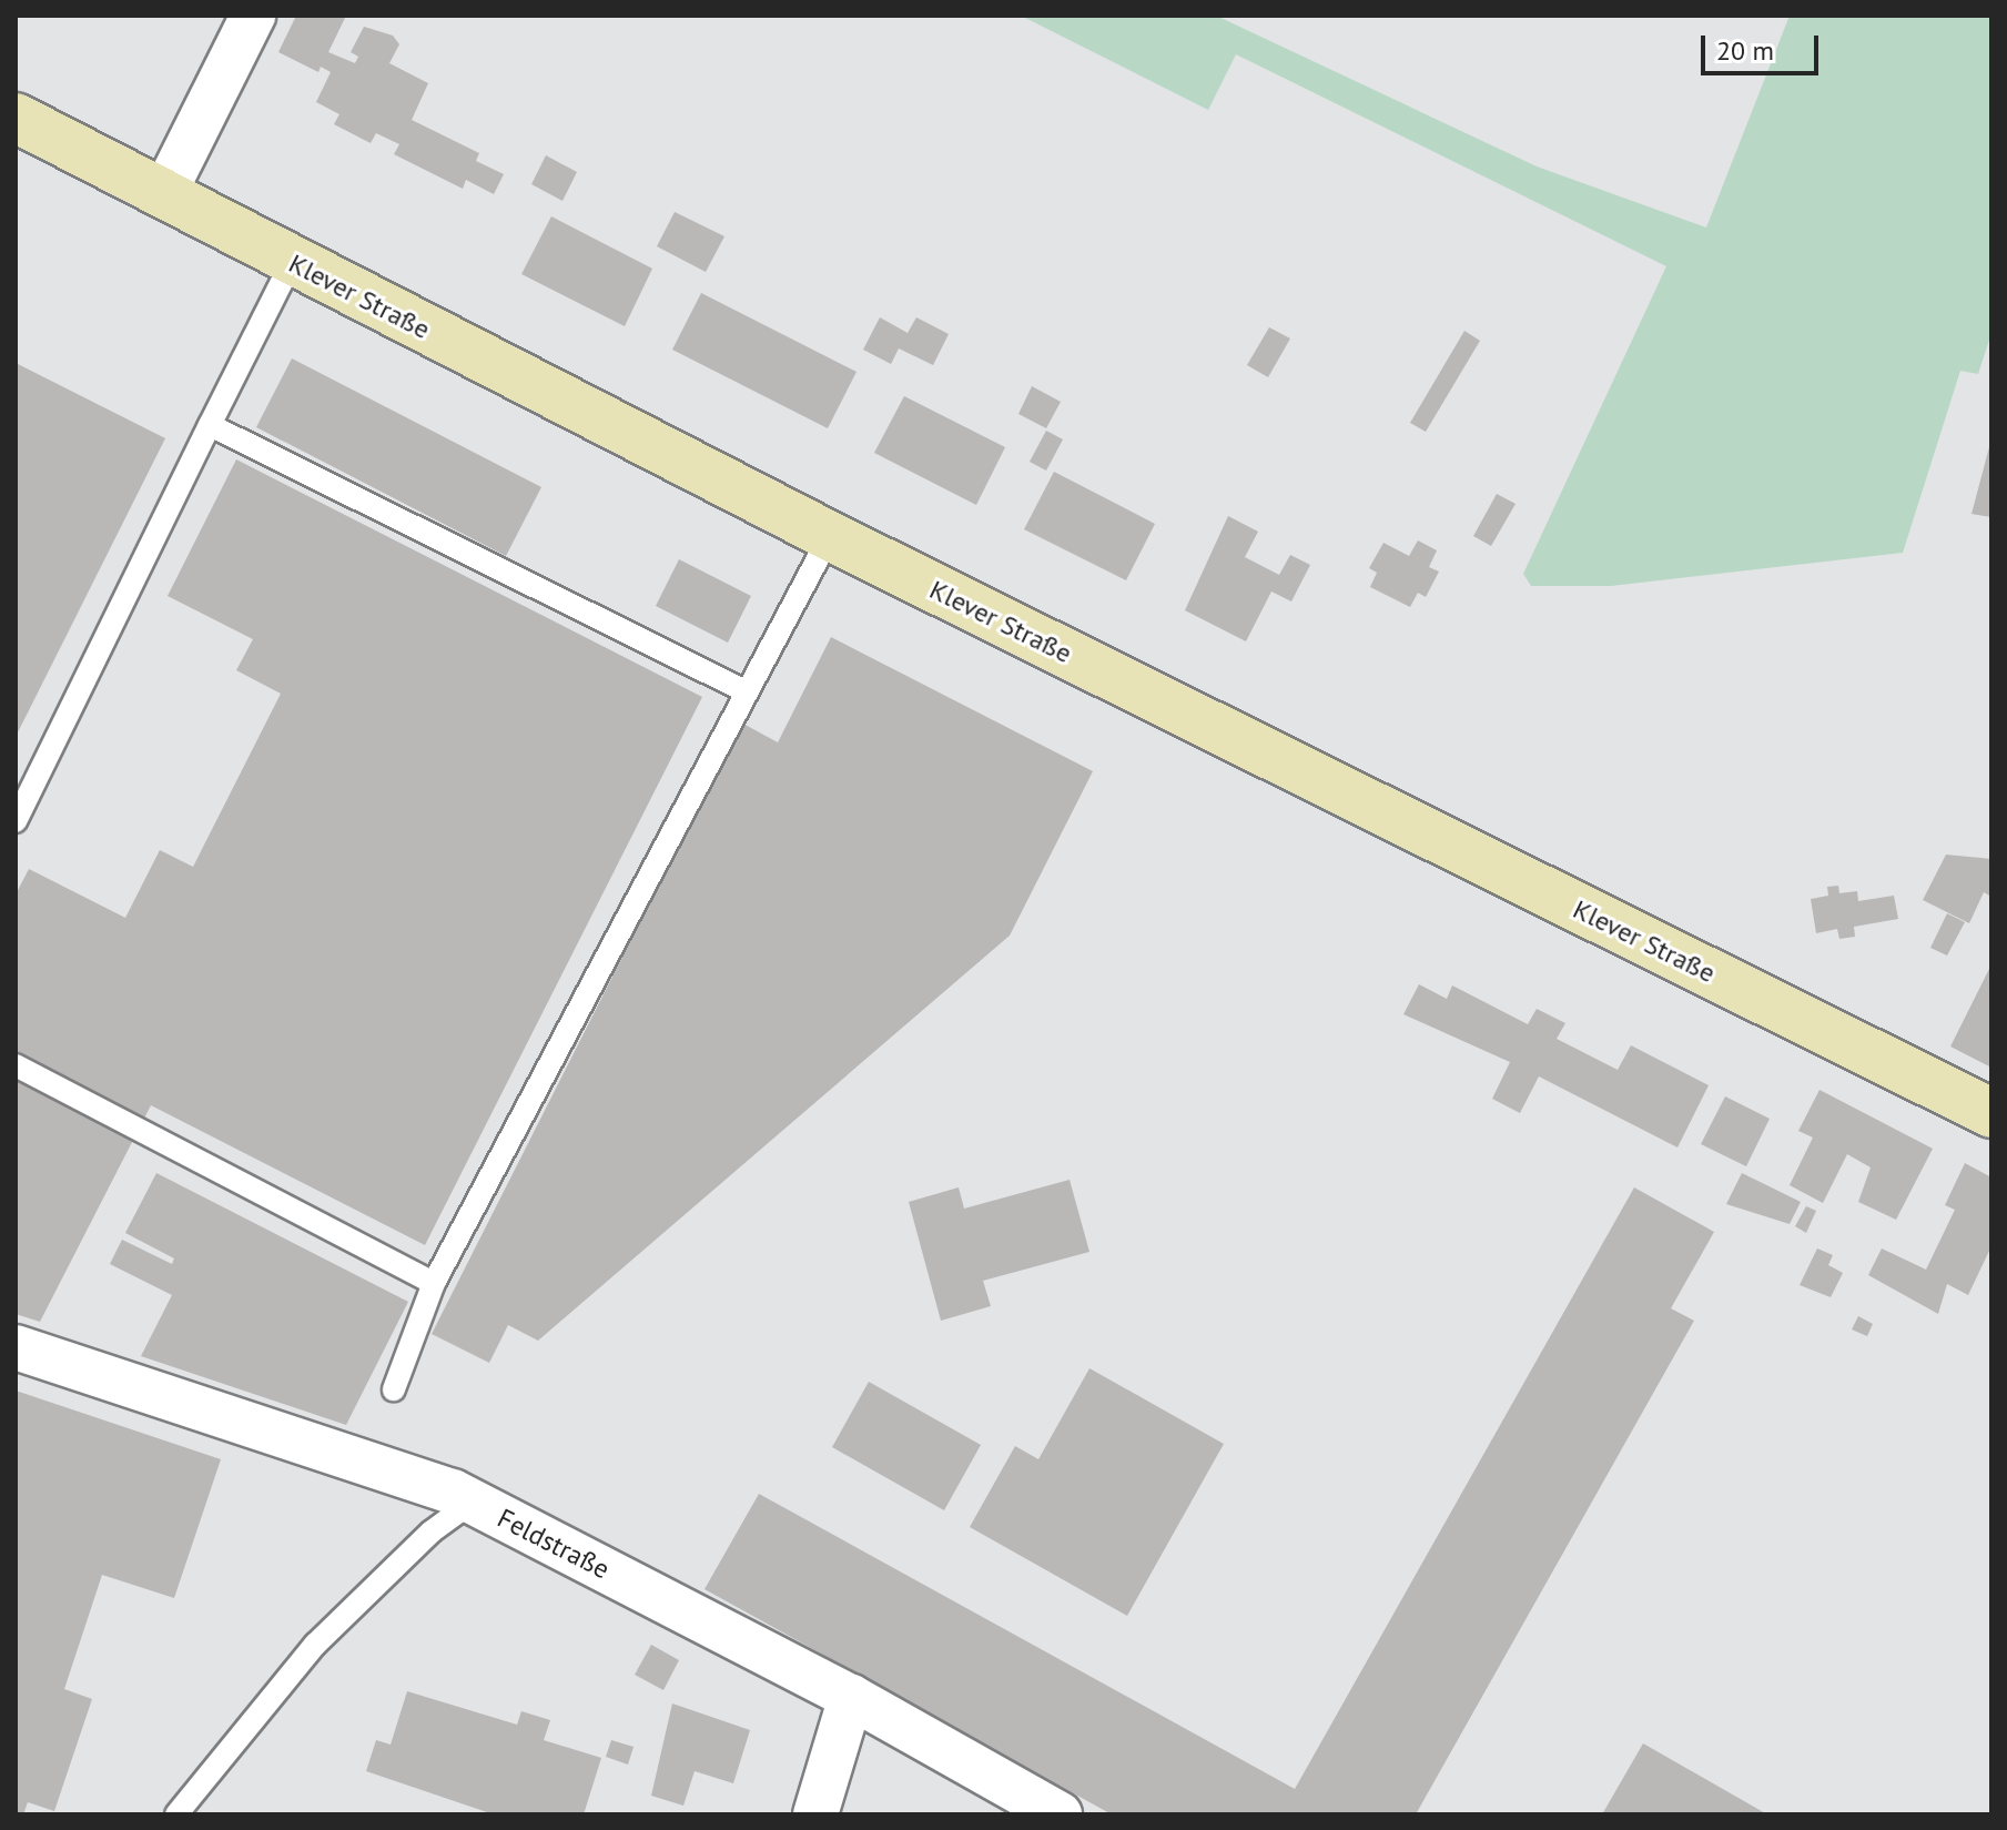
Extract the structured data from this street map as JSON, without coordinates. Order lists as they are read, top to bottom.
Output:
{
  "streets": {
    "street": ["Klever Straße", "Feldstraße"]
  },
  "scale_bar": "20 m"
}
